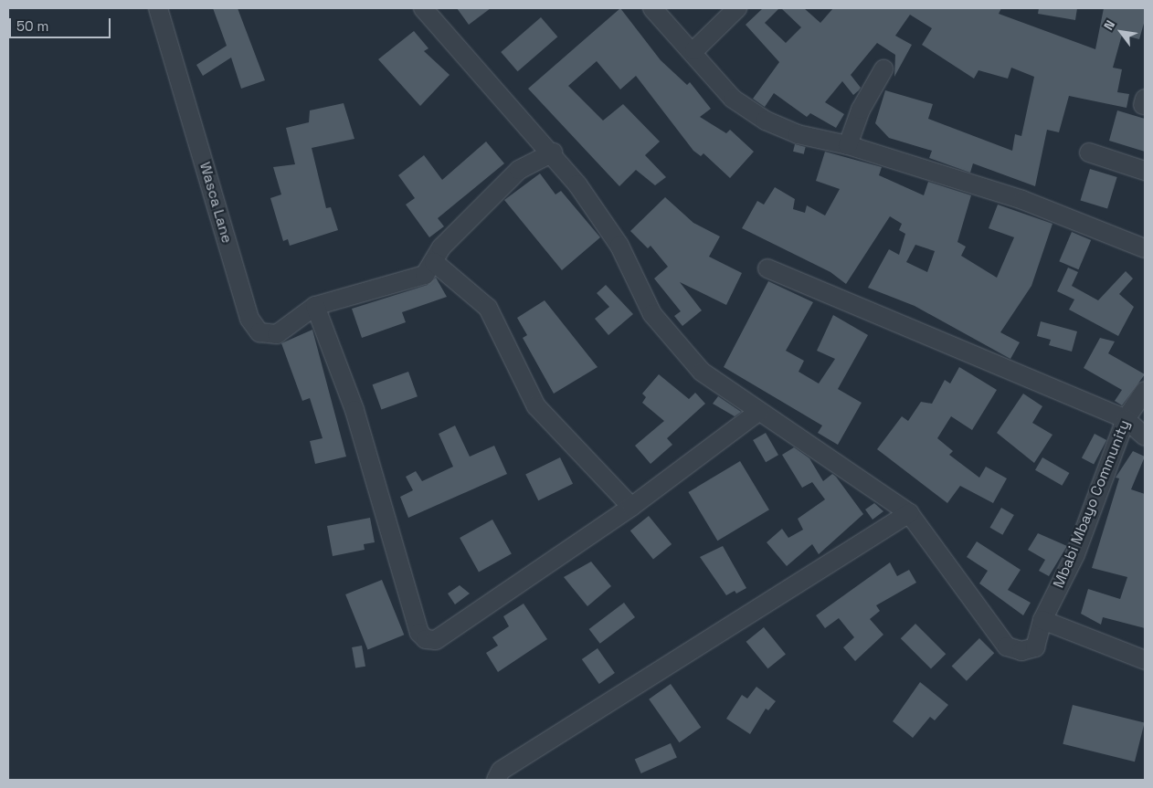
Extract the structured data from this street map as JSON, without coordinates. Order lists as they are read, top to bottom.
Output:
{
  "streets": {
    "street": ["Wasca Lane", "Mbabi Mbayo Community"]
  },
  "scale_bar": "50 m",
  "north": "top left"
}
